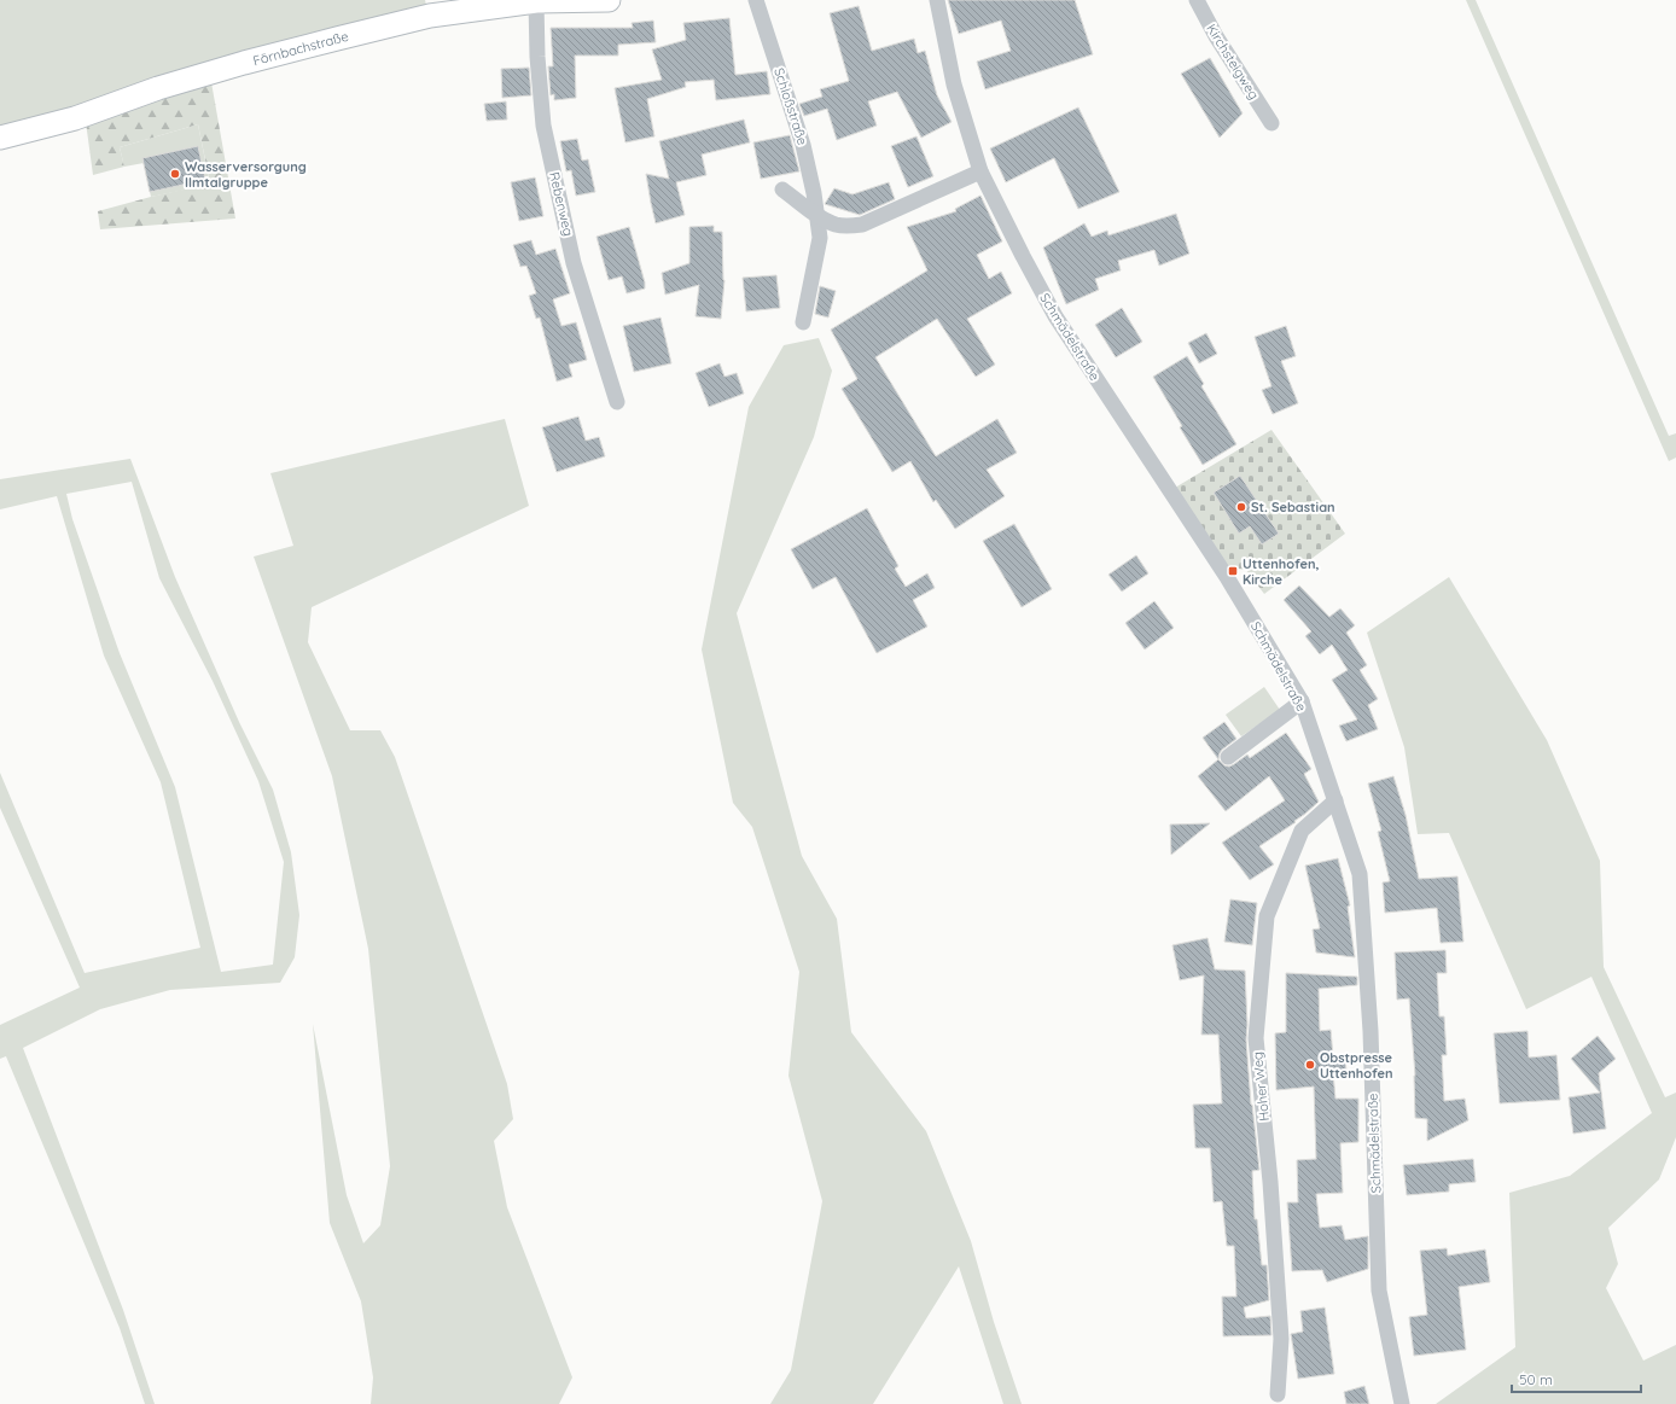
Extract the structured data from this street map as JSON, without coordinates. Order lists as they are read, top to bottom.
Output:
{
  "streets": {
    "street": [
      "Förnbachstraße",
      "Kirchsteigweg",
      "Schloßstraße",
      "Rebenweg",
      "Schmädelstraße",
      "Hoher Weg"
    ]
  },
  "crossings": [
    ["Förnbachstraße", "Rebenweg"],
    ["Schmädelstraße", "Hoher Weg"]
  ],
  "places": {
    "other": ["Wasserversorgung Ilmtalgruppe", "St. Sebastian", "Obstpresse Uttenhofen"],
    "transit": ["Uttenhofen, Kirche"]
  },
  "scale_bar": "50 m"
}
